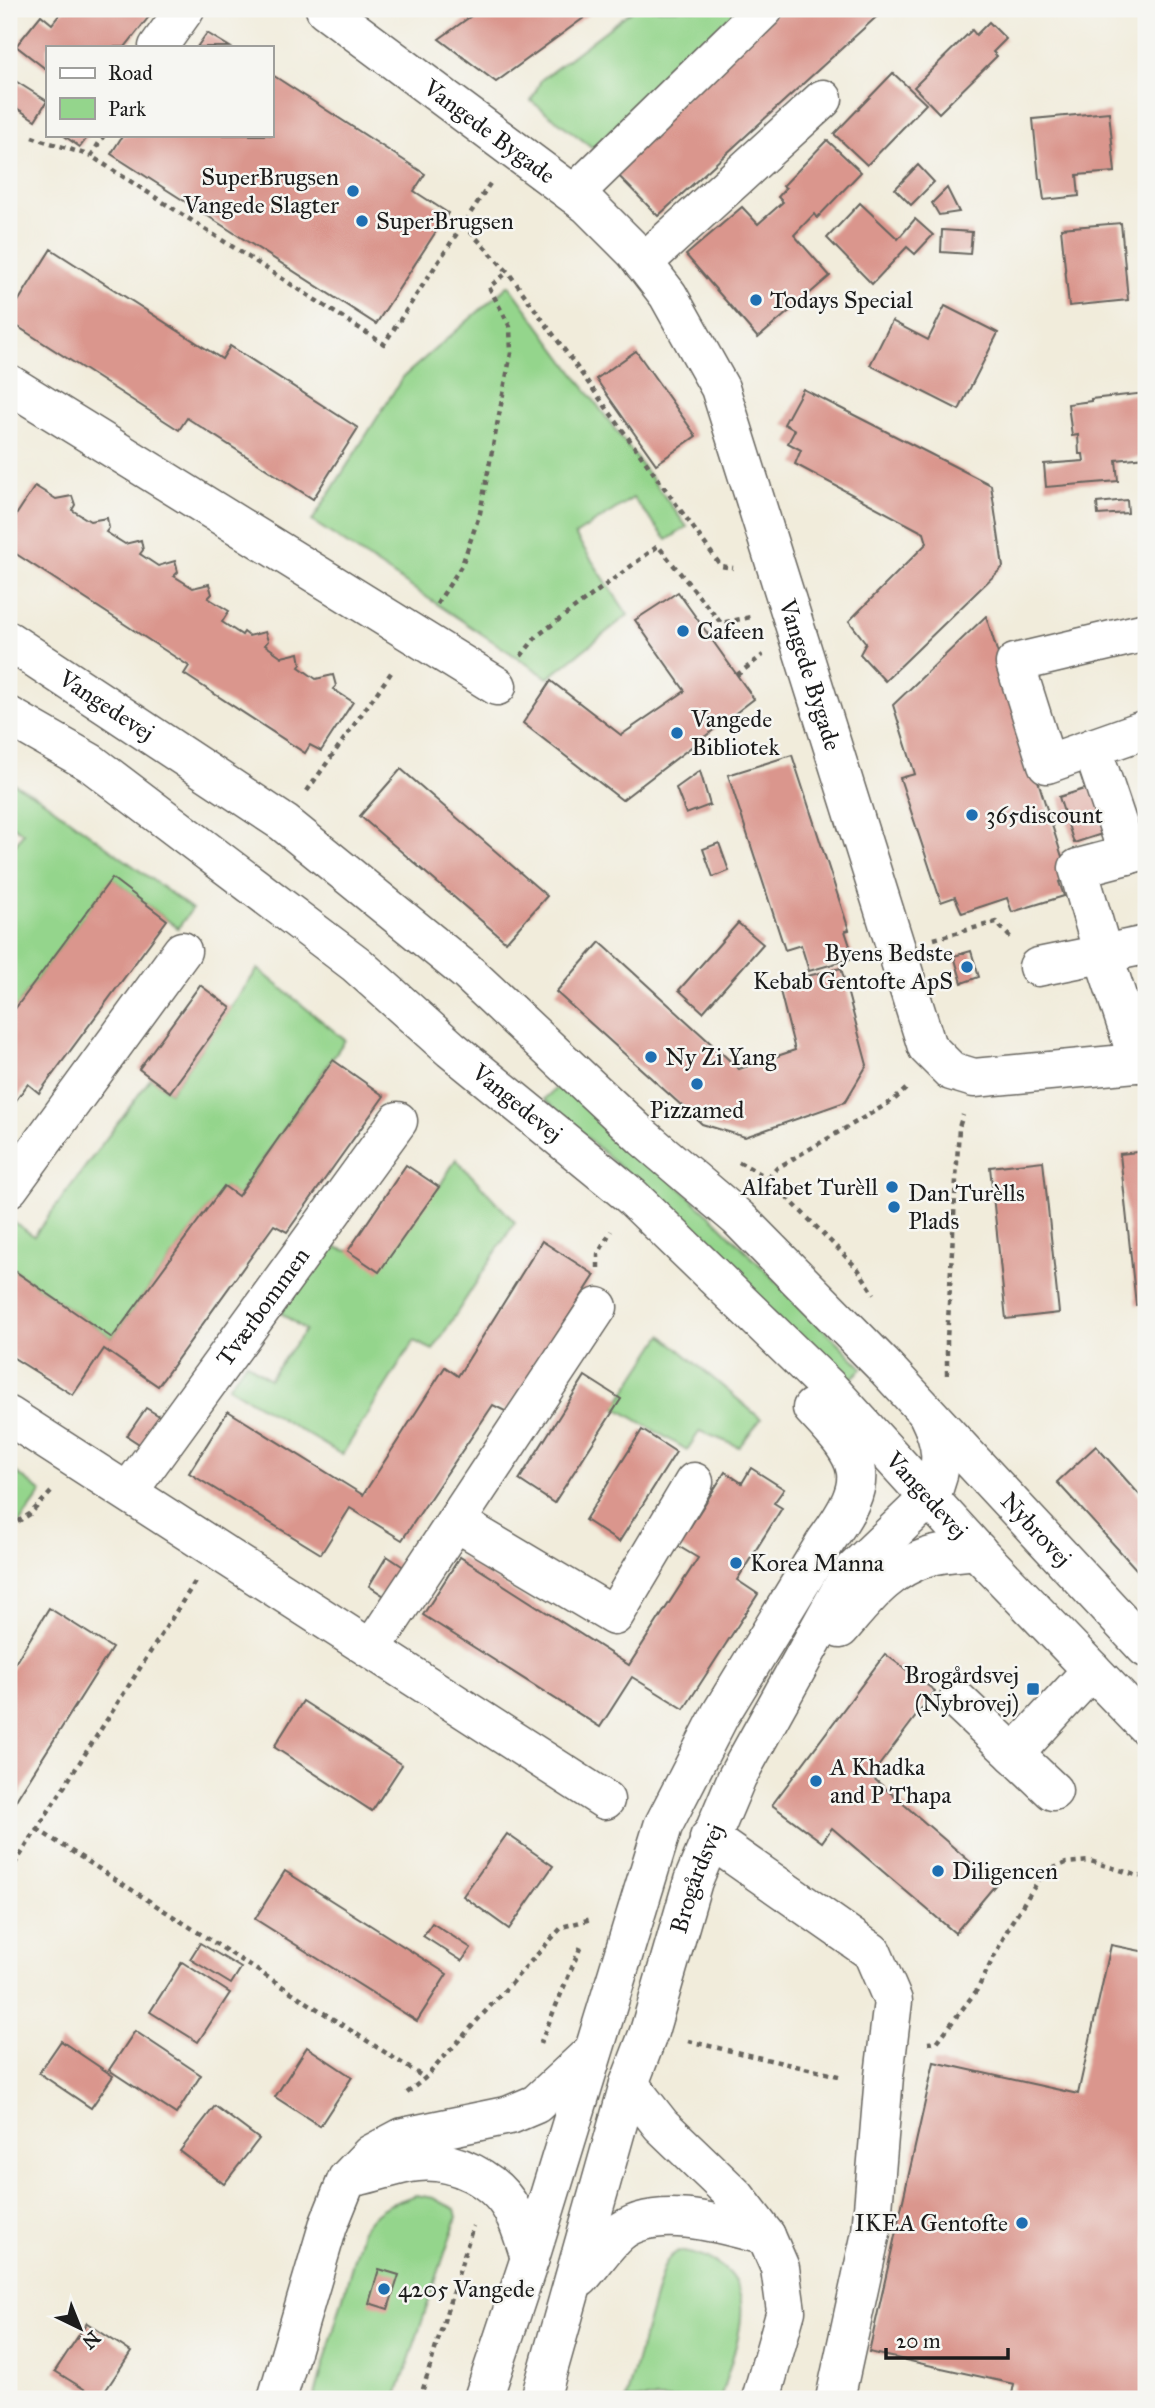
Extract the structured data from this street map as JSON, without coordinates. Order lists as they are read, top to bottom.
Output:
{
  "streets": {
    "street": [
      "Vangede Bygade",
      "Vangedevej",
      "Tværbommen",
      "Nybrovej",
      "Brogårdsvej"
    ]
  },
  "crossings": [
    ["Vangedevej", "Nybrovej"],
    ["Vangedevej", "Brogårdsvej"]
  ],
  "places": {
    "other": [
      "SuperBrugsen Vangede Slagter",
      "SuperBrugsen",
      "Todays Special",
      "Cafeen",
      "Vangede Bibliotek",
      "365discount",
      "Byens Bedste Kebab Gentofte ApS",
      "Ny Zi Yang",
      "Pizzamed",
      "Alfabet Turèll",
      "Dan Turèlls Plads",
      "Korea Manna",
      "A Khadka and P Thapa",
      "Diligencen",
      "IKEA Gentofte",
      "4205 Vangede"
    ],
    "transit": ["Brogårdsvej (Nybrovej)"]
  },
  "legend": ["Road", "Park"],
  "scale_bar": "20 m",
  "north": "bottom right"
}
